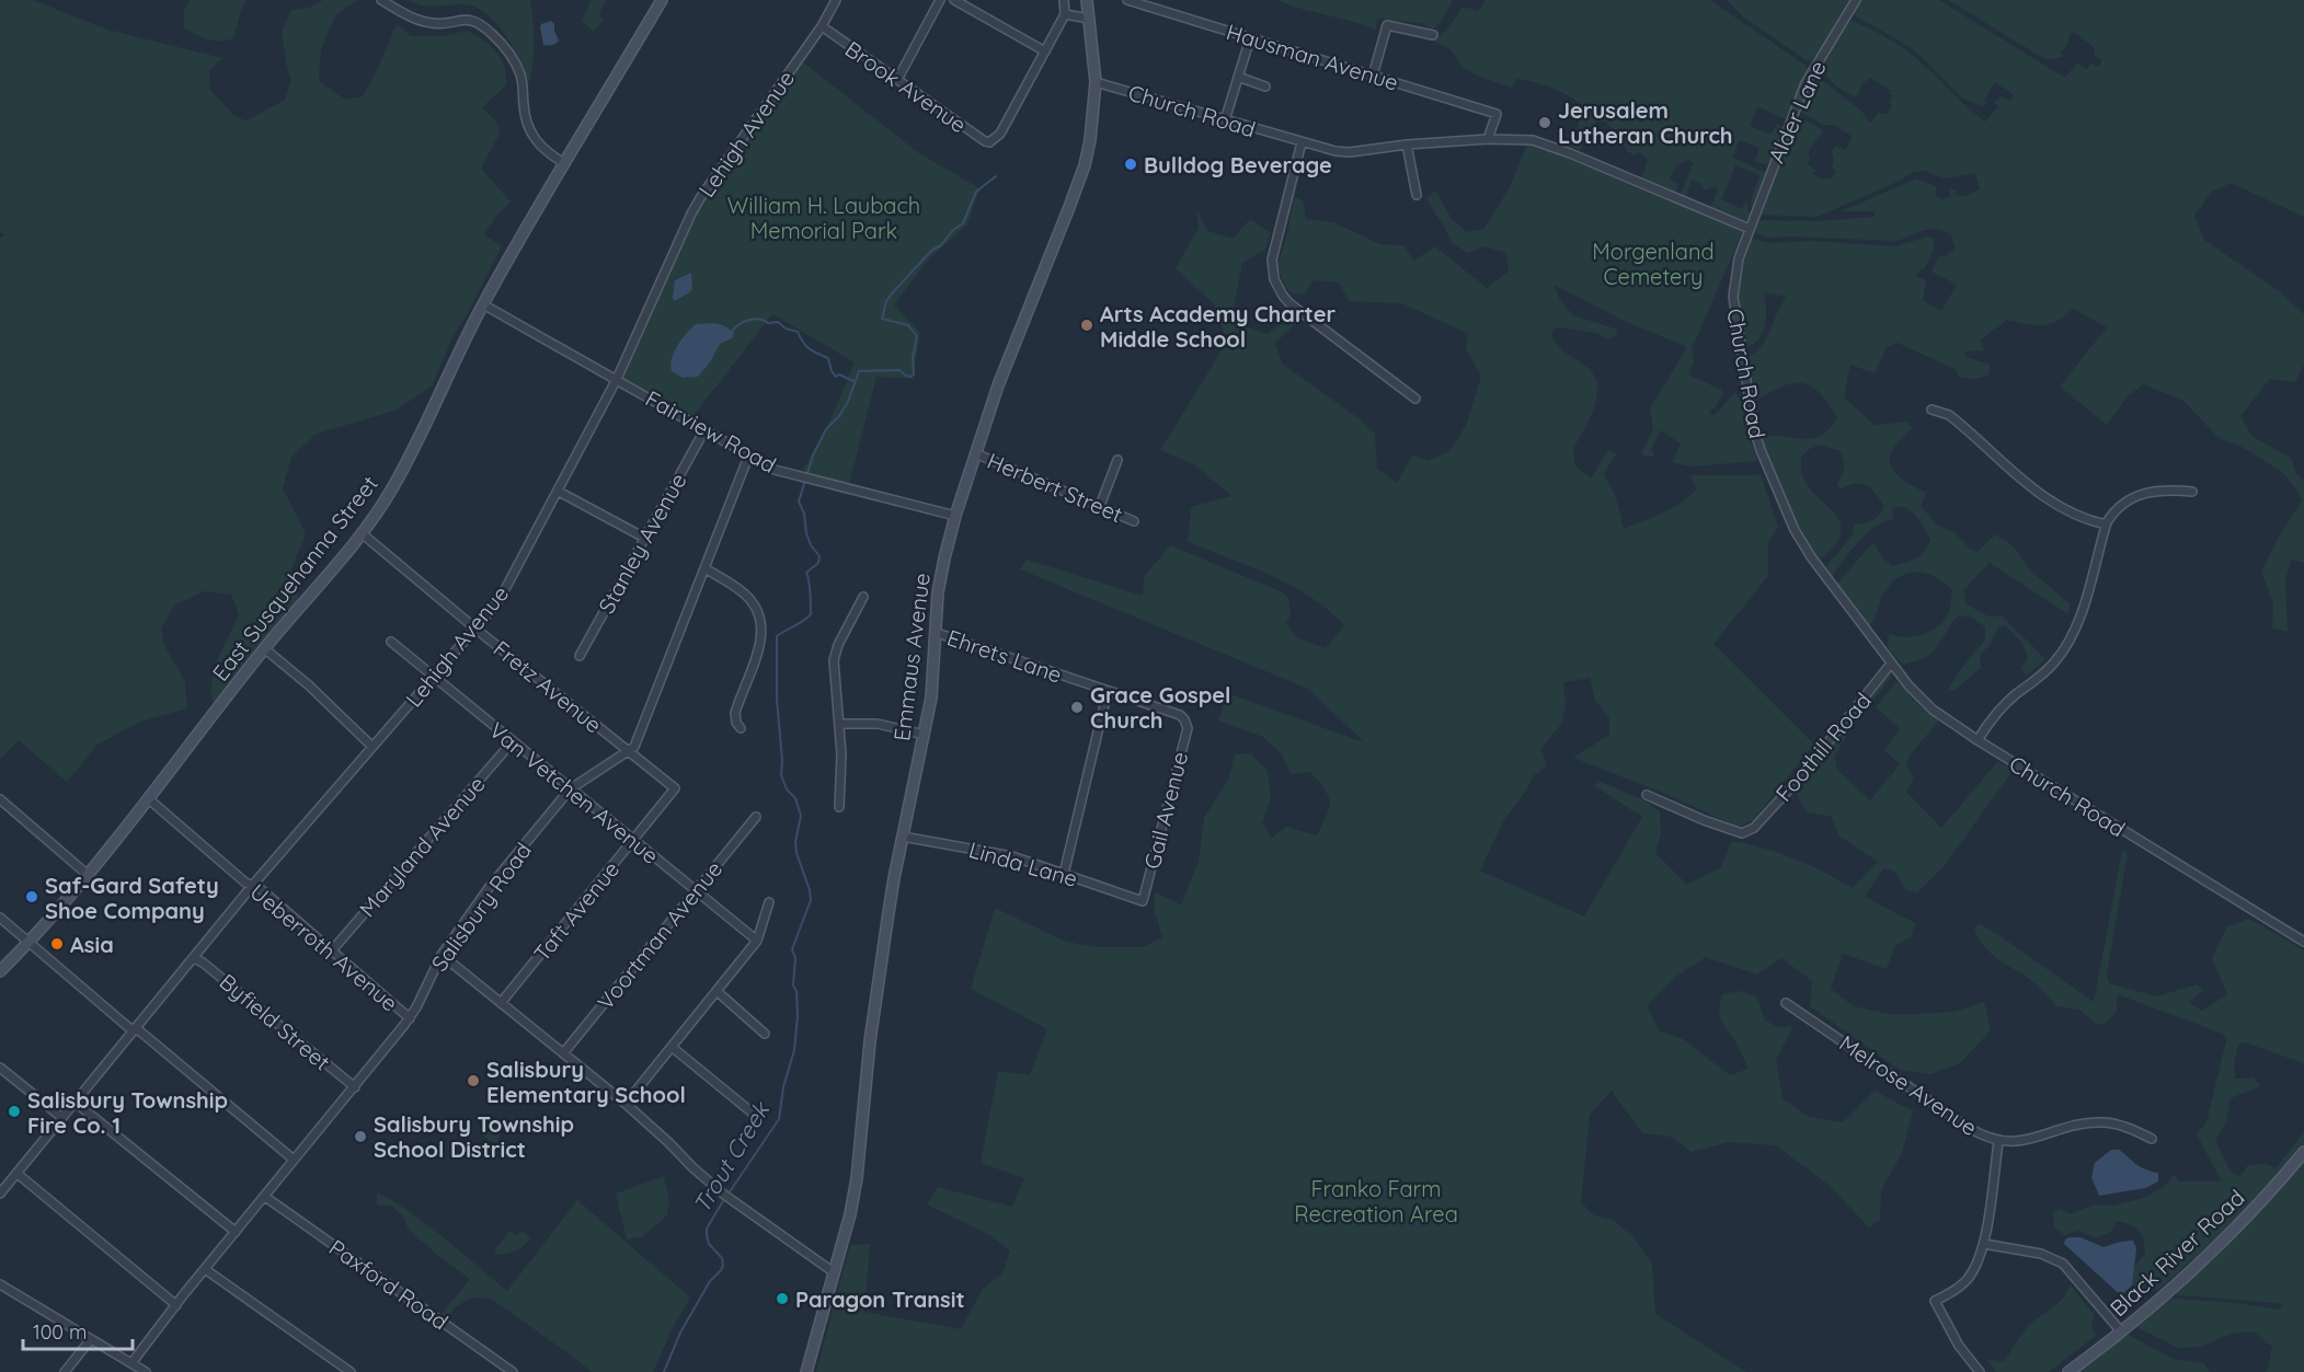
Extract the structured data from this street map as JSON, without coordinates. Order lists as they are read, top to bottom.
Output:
{
  "streets": {
    "main road": ["East Susquehanna Street", "Emmaus Avenue", "Black River Road"],
    "street": [
      "Hausman Avenue",
      "Brook Avenue",
      "Church Road",
      "Alder Lane",
      "Lehigh Avenue",
      "Fairview Road",
      "Herbert Street",
      "Stanley Avenue",
      "Ehrets Lane",
      "Fretz Avenue",
      "Foothill Road",
      "Van Vetchen Avenue",
      "Gail Avenue",
      "Maryland Avenue",
      "Linda Lane",
      "Salisbury Road",
      "Taft Avenue",
      "Voortman Avenue",
      "Ueberroth Avenue",
      "Byfield Street",
      "Melrose Avenue",
      "Paxford Road"
    ]
  },
  "crossings": [
    ["Hausman Avenue", "Church Road"],
    ["Brook Avenue", "Lehigh Avenue"],
    ["Church Road", "Alder Lane"],
    ["Church Road", "Emmaus Avenue"],
    ["Church Road", "Foothill Road"],
    ["Lehigh Avenue", "Fairview Road"],
    ["Lehigh Avenue", "Fretz Avenue"],
    ["Lehigh Avenue", "Van Vetchen Avenue"],
    ["Lehigh Avenue", "Ueberroth Avenue"],
    ["Lehigh Avenue", "Byfield Street"],
    ["Fairview Road", "Stanley Avenue"],
    ["Fairview Road", "East Susquehanna Street"],
    ["Fairview Road", "Emmaus Avenue"],
    ["Fairview Road", "Salisbury Road"],
    ["Herbert Street", "Emmaus Avenue"],
    ["East Susquehanna Street", "Fretz Avenue"],
    ["East Susquehanna Street", "Ueberroth Avenue"],
    ["Ehrets Lane", "Emmaus Avenue"],
    ["Ehrets Lane", "Gail Avenue"],
    ["Emmaus Avenue", "Linda Lane"],
    ["Fretz Avenue", "Salisbury Road"],
    ["Fretz Avenue", "Taft Avenue"],
    ["Van Vetchen Avenue", "Maryland Avenue"],
    ["Van Vetchen Avenue", "Salisbury Road"],
    ["Van Vetchen Avenue", "Taft Avenue"],
    ["Van Vetchen Avenue", "Voortman Avenue"],
    ["Gail Avenue", "Linda Lane"],
    ["Maryland Avenue", "Ueberroth Avenue"],
    ["Salisbury Road", "Ueberroth Avenue"],
    ["Salisbury Road", "Byfield Street"],
    ["Salisbury Road", "Paxford Road"]
  ],
  "water": ["Trout Creek"],
  "parks": ["William H. Laubach Memorial Park", "Morgenland Cemetery", "Franko Farm Recreation Area"],
  "places": [
    "Jerusalem Lutheran Church",
    "Bulldog Beverage",
    "Arts Academy Charter Middle School",
    "Grace Gospel Church",
    "Saf-Gard Safety Shoe Company",
    "Asia",
    "Salisbury Elementary School",
    "Salisbury Township Fire Co. 1",
    "Salisbury Township School District",
    "Paragon Transit"
  ],
  "scale_bar": "100 m"
}
